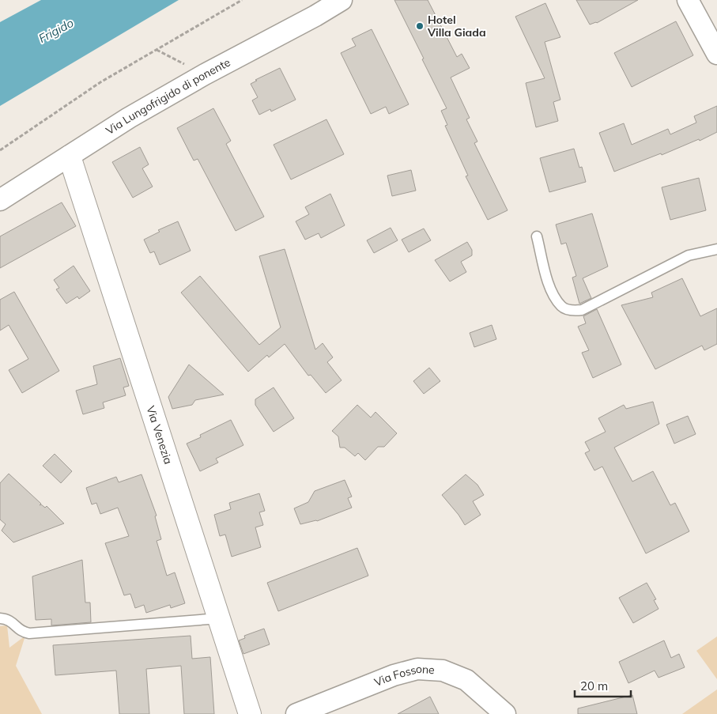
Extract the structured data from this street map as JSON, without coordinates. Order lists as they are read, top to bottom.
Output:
{
  "streets": {
    "street": ["Via Lungofrigido di ponente", "Via Venezia", "Via Fossone"]
  },
  "crossings": [
    ["Via Lungofrigido di ponente", "Via Venezia"]
  ],
  "water": ["Frigido"],
  "places": ["Hotel Villa Giada"],
  "scale_bar": "20 m"
}
